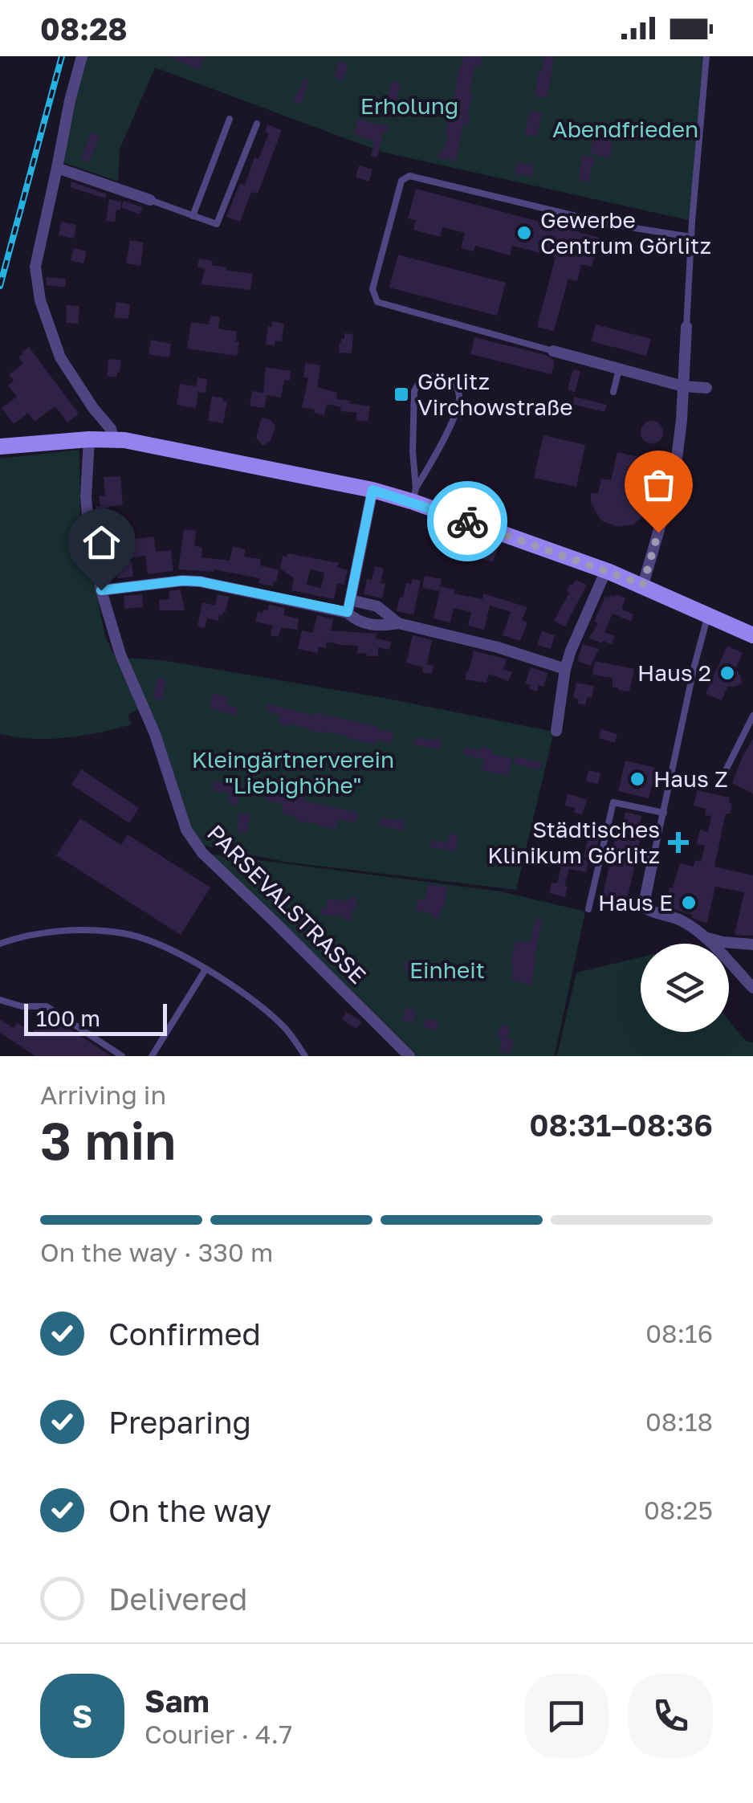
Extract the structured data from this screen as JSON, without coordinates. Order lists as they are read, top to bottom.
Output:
{
  "streets": {
    "street": ["PARSEVALSTRASSE"]
  },
  "parks": [
    "Erholung",
    "Abendfrieden",
    "Kleingärtnerverein \"Liebighöhe\"",
    "Einheit"
  ],
  "places": {
    "other": [
      "Gewerbe Centrum Görlitz",
      "Haus 2",
      "Haus Z",
      "Haus E"
    ],
    "transit": ["Görlitz Virchowstraße"],
    "health": ["Städtisches Klinikum Görlitz"]
  },
  "scale_bar": "100 m",
  "page": {
    "status": "08:28",
    "scale": "100 m",
    "heading": ["3 min", "Arriving in", "08:31–08:36"],
    "panel": ["Sam", "Courier · 4.7"],
    "bar": "On the way · 330 m",
    "list": [
      ["Confirmed", "08:16"],
      ["Preparing", "08:18"],
      ["On the way", "08:25"],
      "Delivered"
    ],
    "round": "S"
  }
}
